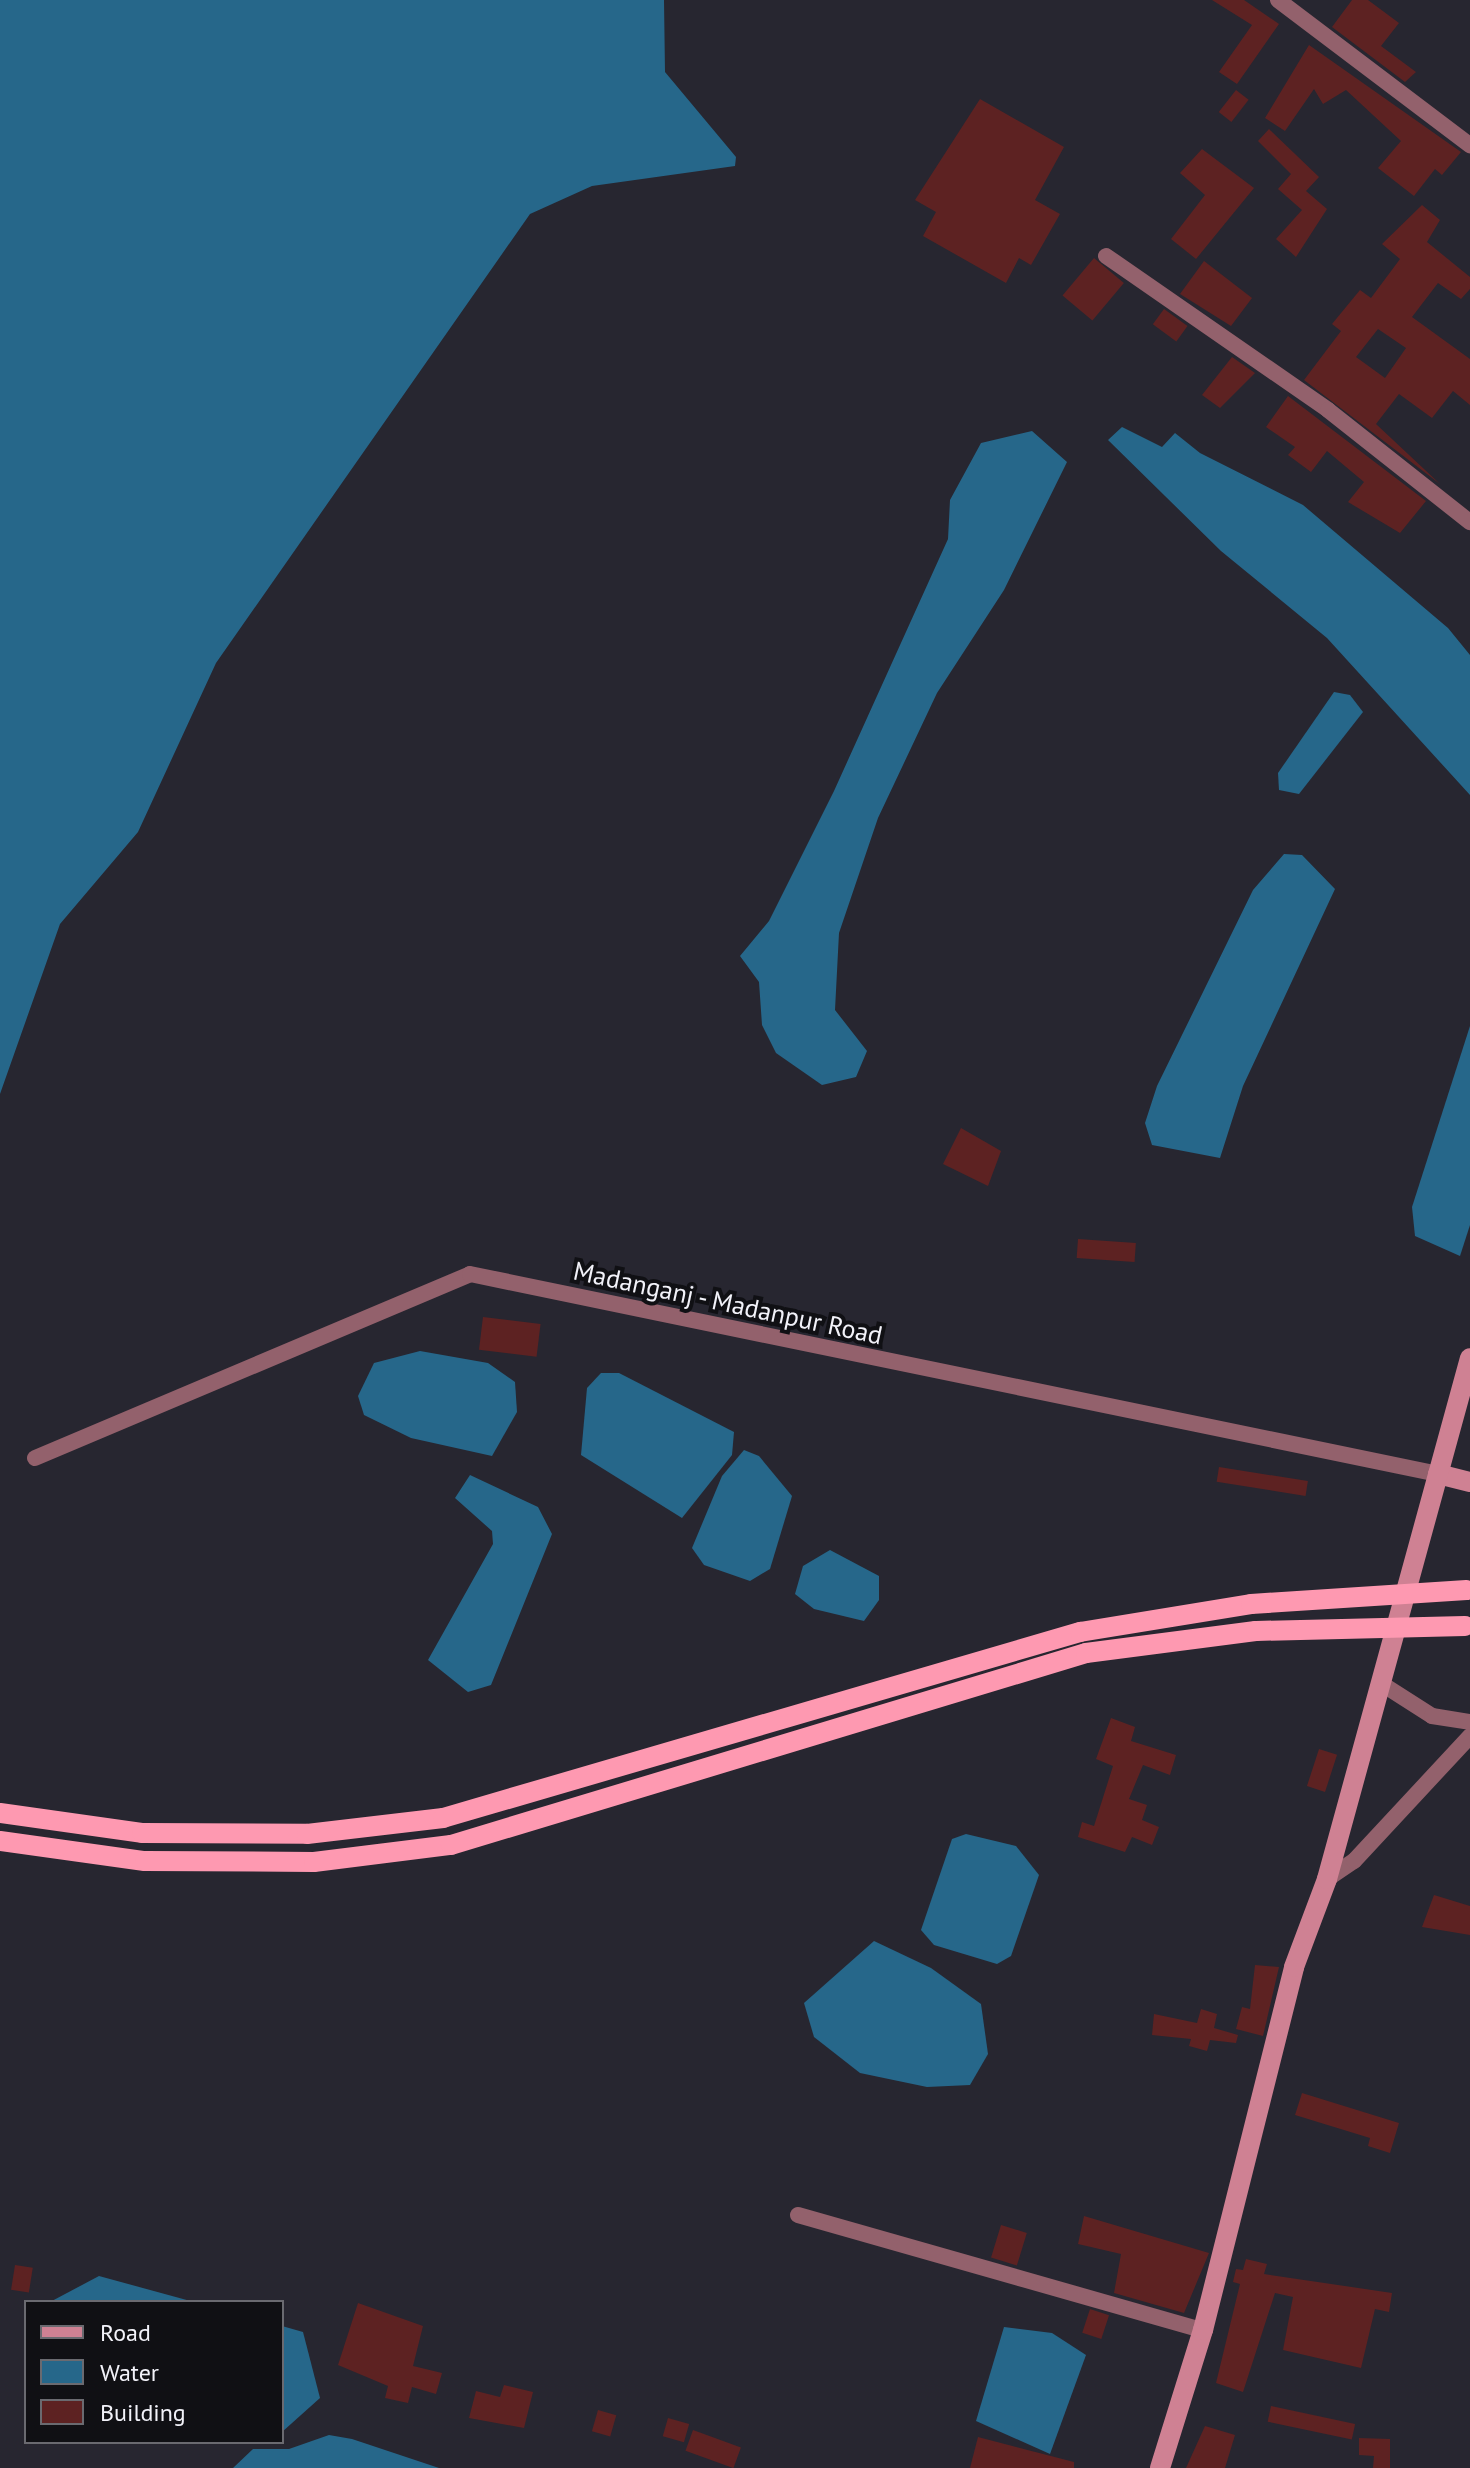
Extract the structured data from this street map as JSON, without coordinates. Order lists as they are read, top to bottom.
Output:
{
  "streets": {
    "street": ["Madanganj - Madanpur Road"]
  },
  "legend": ["Road", "Water", "Building"]
}
